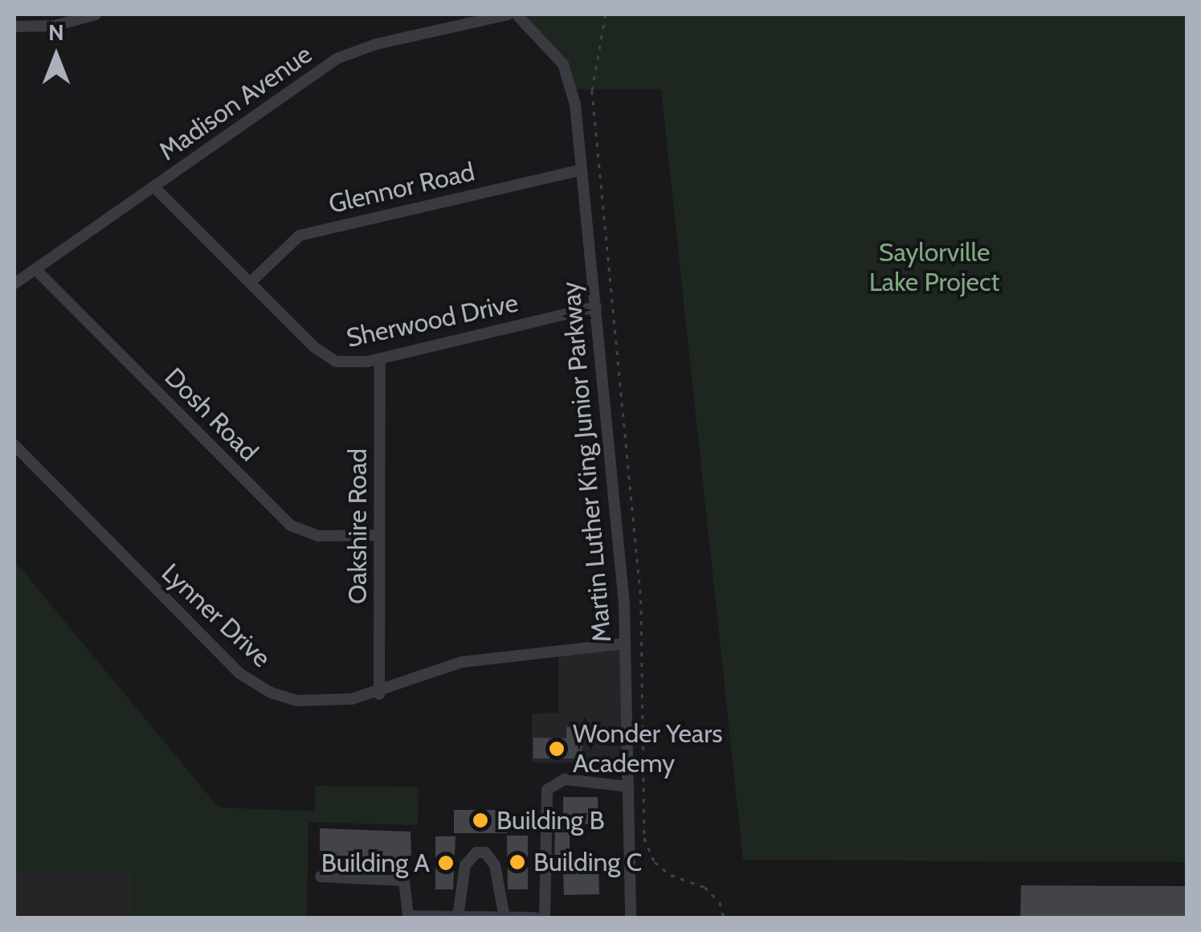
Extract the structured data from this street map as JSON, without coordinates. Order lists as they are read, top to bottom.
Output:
{
  "streets": {
    "street": [
      "Madison Avenue",
      "Glennor Road",
      "Sherwood Drive",
      "Dosh Road",
      "Martin Luther King Junior Parkway",
      "Oakshire Road",
      "Lynner Drive"
    ]
  },
  "crossings": [
    ["Madison Avenue", "Sherwood Drive"],
    ["Madison Avenue", "Dosh Road"],
    ["Glennor Road", "Sherwood Drive"],
    ["Glennor Road", "Martin Luther King Junior Parkway"],
    ["Sherwood Drive", "Martin Luther King Junior Parkway"],
    ["Sherwood Drive", "Oakshire Road"],
    ["Dosh Road", "Oakshire Road"],
    ["Martin Luther King Junior Parkway", "Lynner Drive"],
    ["Oakshire Road", "Lynner Drive"]
  ],
  "parks": ["Saylorville Lake Project"],
  "places": [
    "Wonder Years Academy",
    "Building B",
    "Building C",
    "Building A"
  ],
  "north": "top"
}
